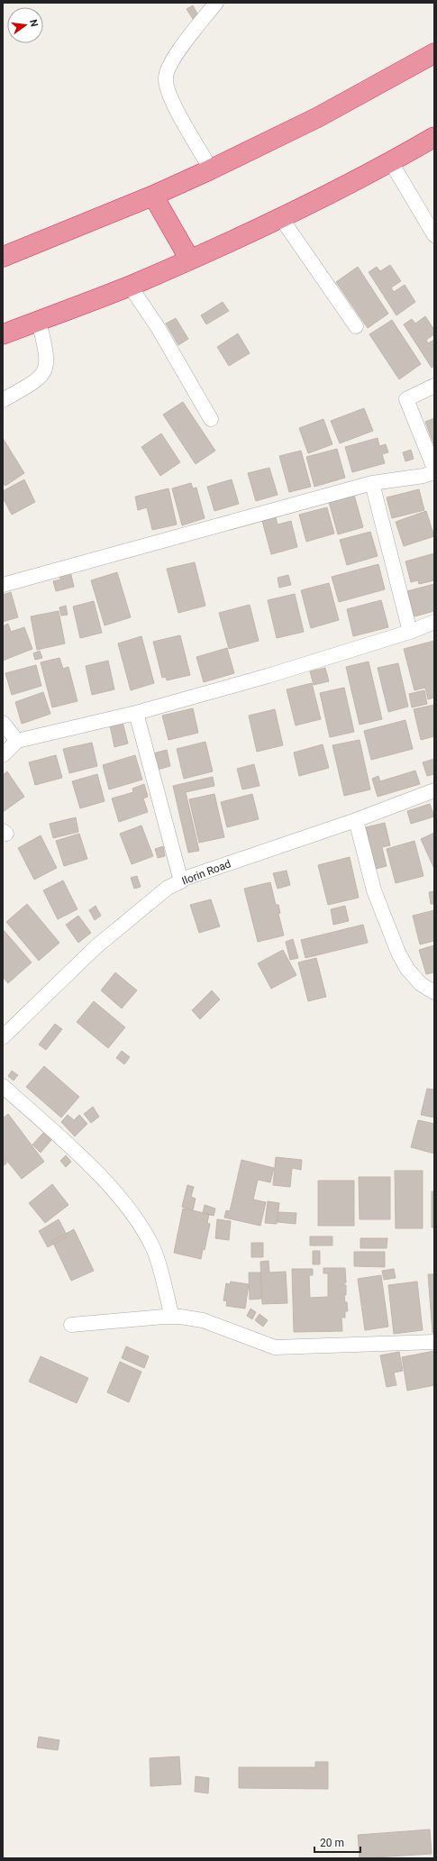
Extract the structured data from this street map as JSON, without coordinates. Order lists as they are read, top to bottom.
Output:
{
  "streets": {
    "street": ["Ilorin Road"]
  },
  "scale_bar": "20 m",
  "north": "right"
}
